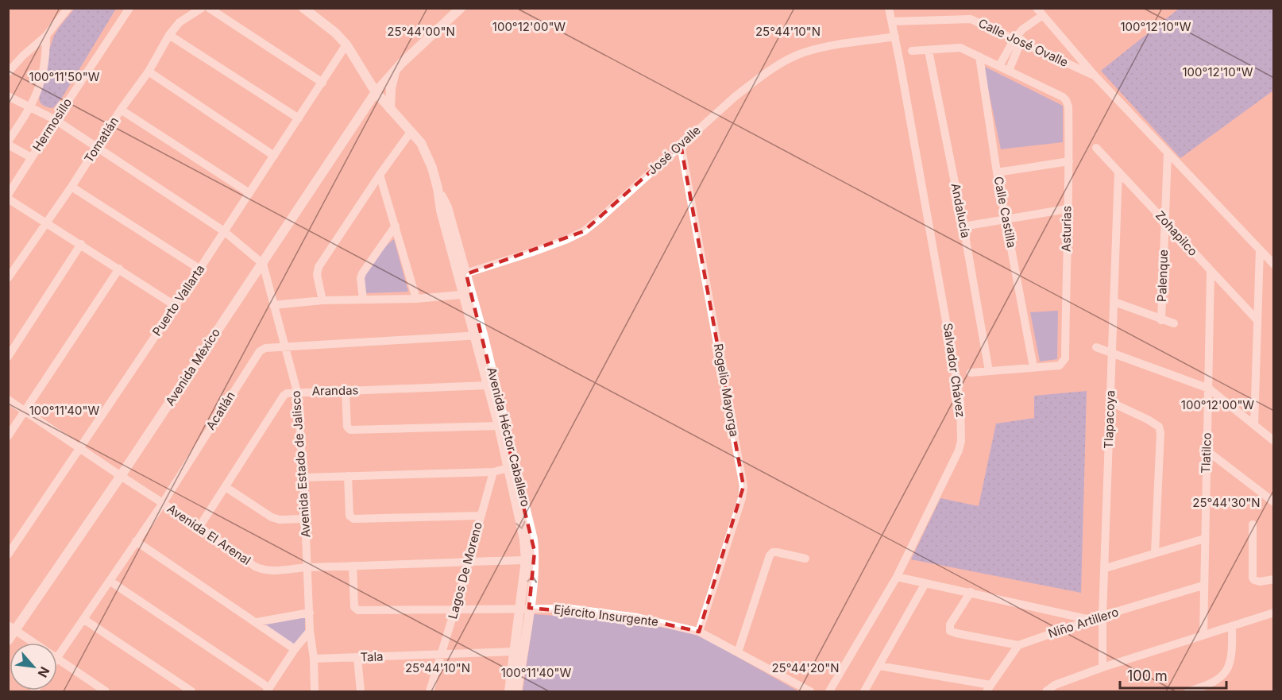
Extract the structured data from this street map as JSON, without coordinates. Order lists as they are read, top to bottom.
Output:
{
  "streets": {
    "main road": ["Avenida México", "Avenida Héctor Caballero"],
    "street": [
      "Calle José Ovalle",
      "Hermosillo",
      "Tomatlán",
      "José Ovalle",
      "Andalucía",
      "Calle Castilla",
      "Asturias",
      "Zohapilco",
      "Palenque",
      "Puerto Vallarta",
      "Salvador Chávez",
      "Rogelio Mayorga",
      "Arandas",
      "Acatlán",
      "Tlapacoya",
      "Tlatilco",
      "Avenida Estado de Jalisco",
      "Avenida El Arenal",
      "Lagos De Moreno",
      "Ejército Insurgente",
      "Niño Artillero",
      "Tala"
    ]
  },
  "crossings": [
    ["Calle José Ovalle", "Salvador Chávez"],
    ["José Ovalle", "Salvador Chávez"],
    ["José Ovalle", "Rogelio Mayorga"],
    ["José Ovalle", "Avenida Héctor Caballero"],
    ["Calle Castilla", "Asturias"],
    ["Zohapilco", "Palenque"],
    ["Zohapilco", "Tlapacoya"],
    ["Zohapilco", "Tlatilco"],
    ["Palenque", "Tlapacoya"],
    ["Puerto Vallarta", "Avenida Héctor Caballero"],
    ["Puerto Vallarta", "Avenida El Arenal"],
    ["Avenida México", "Avenida Héctor Caballero"],
    ["Avenida México", "Avenida Estado de Jalisco"],
    ["Avenida México", "Avenida El Arenal"],
    ["Rogelio Mayorga", "Ejército Insurgente"],
    ["Arandas", "Avenida Héctor Caballero"],
    ["Arandas", "Avenida Estado de Jalisco"],
    ["Arandas", "Avenida El Arenal"],
    ["Acatlán", "Avenida Héctor Caballero"],
    ["Acatlán", "Avenida Estado de Jalisco"],
    ["Acatlán", "Avenida El Arenal"],
    ["Tlapacoya", "Niño Artillero"],
    ["Avenida Héctor Caballero", "Avenida El Arenal"],
    ["Avenida Héctor Caballero", "Ejército Insurgente"],
    ["Avenida Héctor Caballero", "Tala"],
    ["Tlatilco", "Niño Artillero"],
    ["Avenida Estado de Jalisco", "Avenida El Arenal"],
    ["Avenida Estado de Jalisco", "Tala"],
    ["Avenida El Arenal", "Lagos De Moreno"],
    ["Avenida El Arenal", "Ejército Insurgente"],
    ["Lagos De Moreno", "Ejército Insurgente"],
    ["Lagos De Moreno", "Tala"]
  ],
  "scale_bar": "100 m",
  "north": "bottom right",
  "coordinates": [
    "100°12'00\"W",
    "100°12'10\"W",
    "25°44'00\"N",
    "25°44'10\"N",
    "100°11'50\"W",
    "100°11'40\"W",
    "25°44'30\"N",
    "25°44'20\"N"
  ]
}
